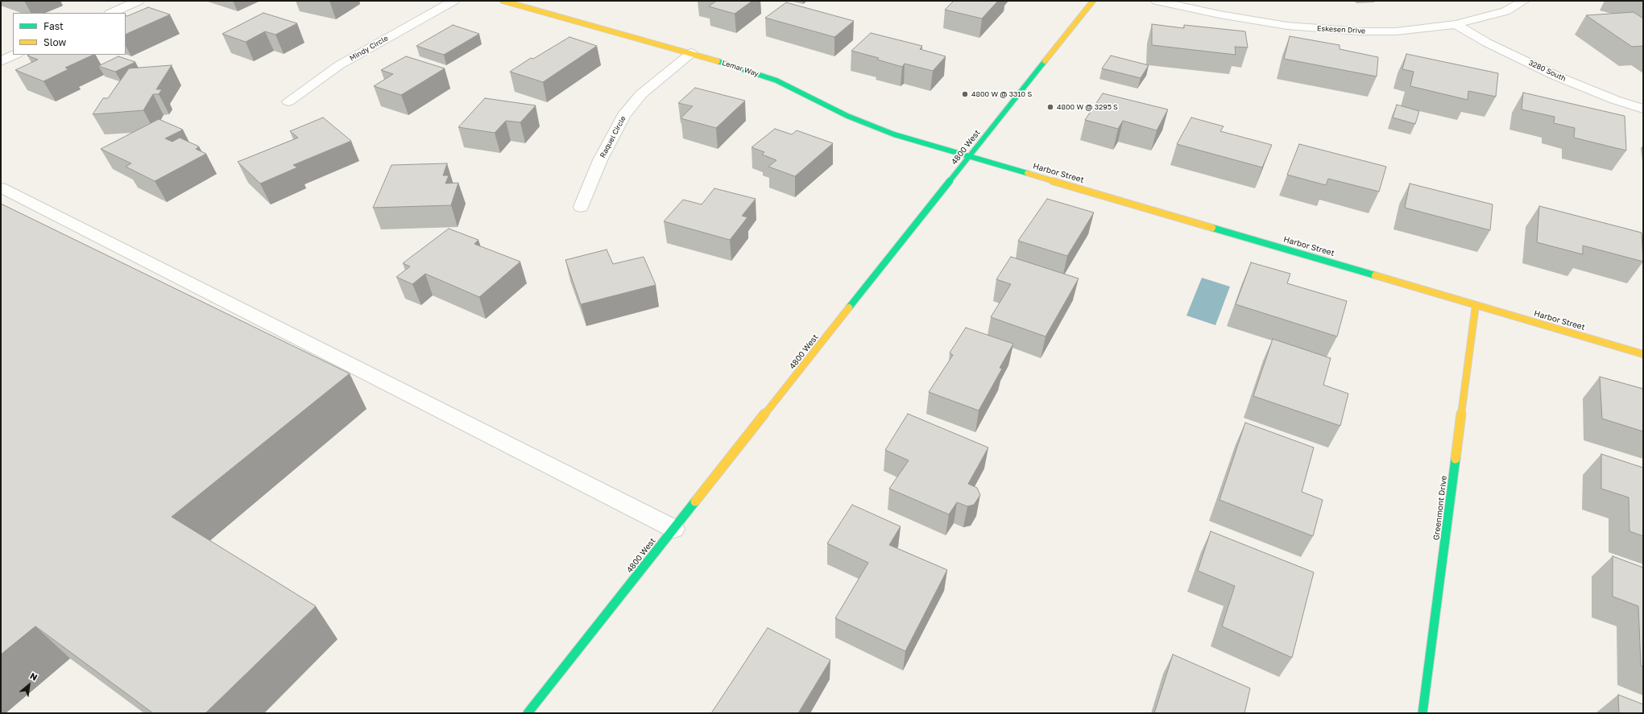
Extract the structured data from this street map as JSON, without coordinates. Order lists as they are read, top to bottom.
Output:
{
  "streets": {
    "street": [
      "Eskesen Drive",
      "Mindy Circle",
      "Lemar Way",
      "3280 South",
      "Raquel Circle",
      "4800 West",
      "Harbor Street",
      "Greenmont Drive"
    ]
  },
  "crossings": [
    ["Eskesen Drive", "3280 South"],
    ["Lemar Way", "Raquel Circle"],
    ["Lemar Way", "4800 West"],
    ["Lemar Way", "Harbor Street"],
    ["4800 West", "Harbor Street"],
    ["Harbor Street", "Greenmont Drive"]
  ],
  "places": ["4800 W @ 3310 S", "4800 W @ 3295 S"],
  "legend": ["Fast", "Slow"],
  "north": "top right"
}
